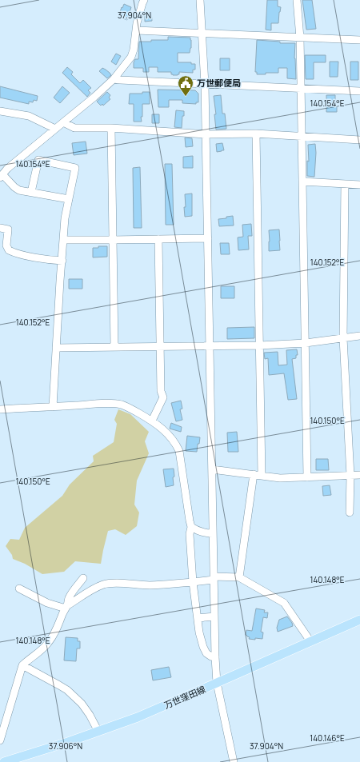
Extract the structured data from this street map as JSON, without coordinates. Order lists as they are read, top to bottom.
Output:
{
  "streets": {
    "main road": ["万世窪田線"]
  },
  "places": {
    "public building": ["万世郵便局"]
  },
  "coordinates": [
    "37.904°N",
    "140.154°E",
    "140.152°E",
    "140.150°E",
    "140.148°E",
    "140.146°E",
    "37.906°N"
  ]
}
